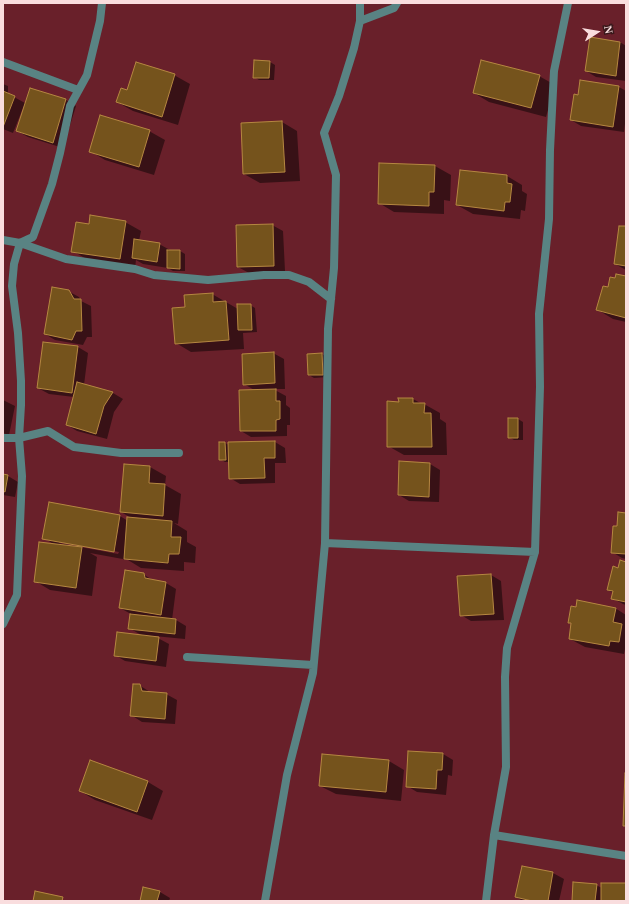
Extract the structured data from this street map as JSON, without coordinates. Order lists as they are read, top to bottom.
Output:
{
  "north": "right"
}
